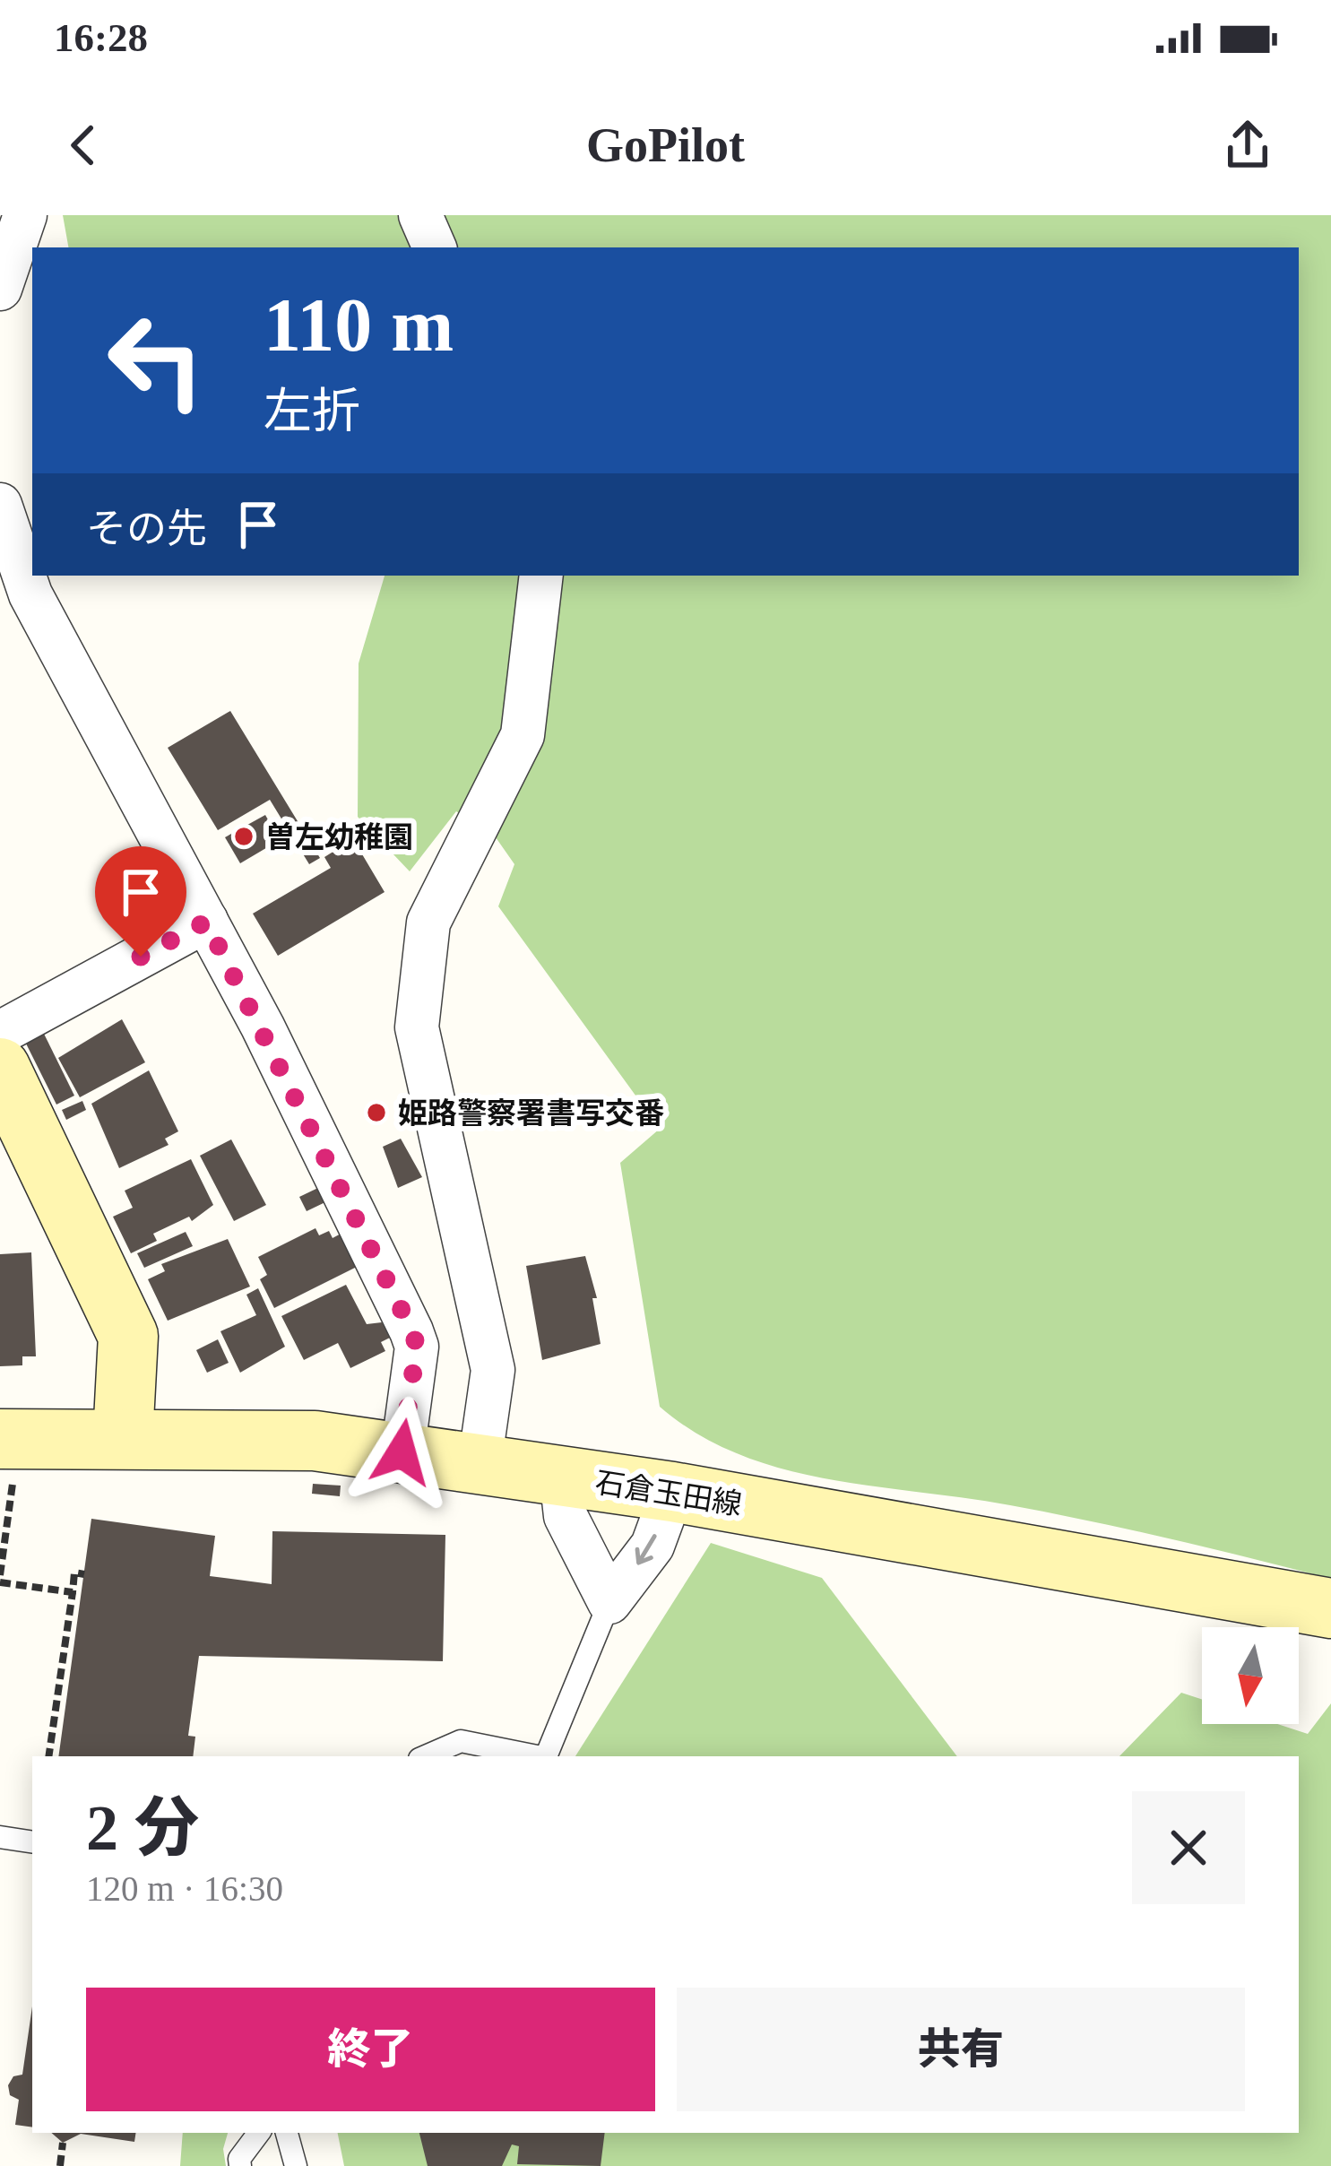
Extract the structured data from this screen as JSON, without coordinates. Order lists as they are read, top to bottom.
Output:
{
  "streets": {
    "main road": ["石倉玉田線"]
  },
  "places": ["曽左幼稚園", "姫路警察署書写交番"],
  "north": "bottom",
  "page": {
    "status": "16:28",
    "header": "GoPilot",
    "turn": ["110 m", "左折"],
    "then": "その先",
    "heading": ["2 分", "120 m · 16:30"],
    "buttons": ["終了", "共有"]
  }
}
